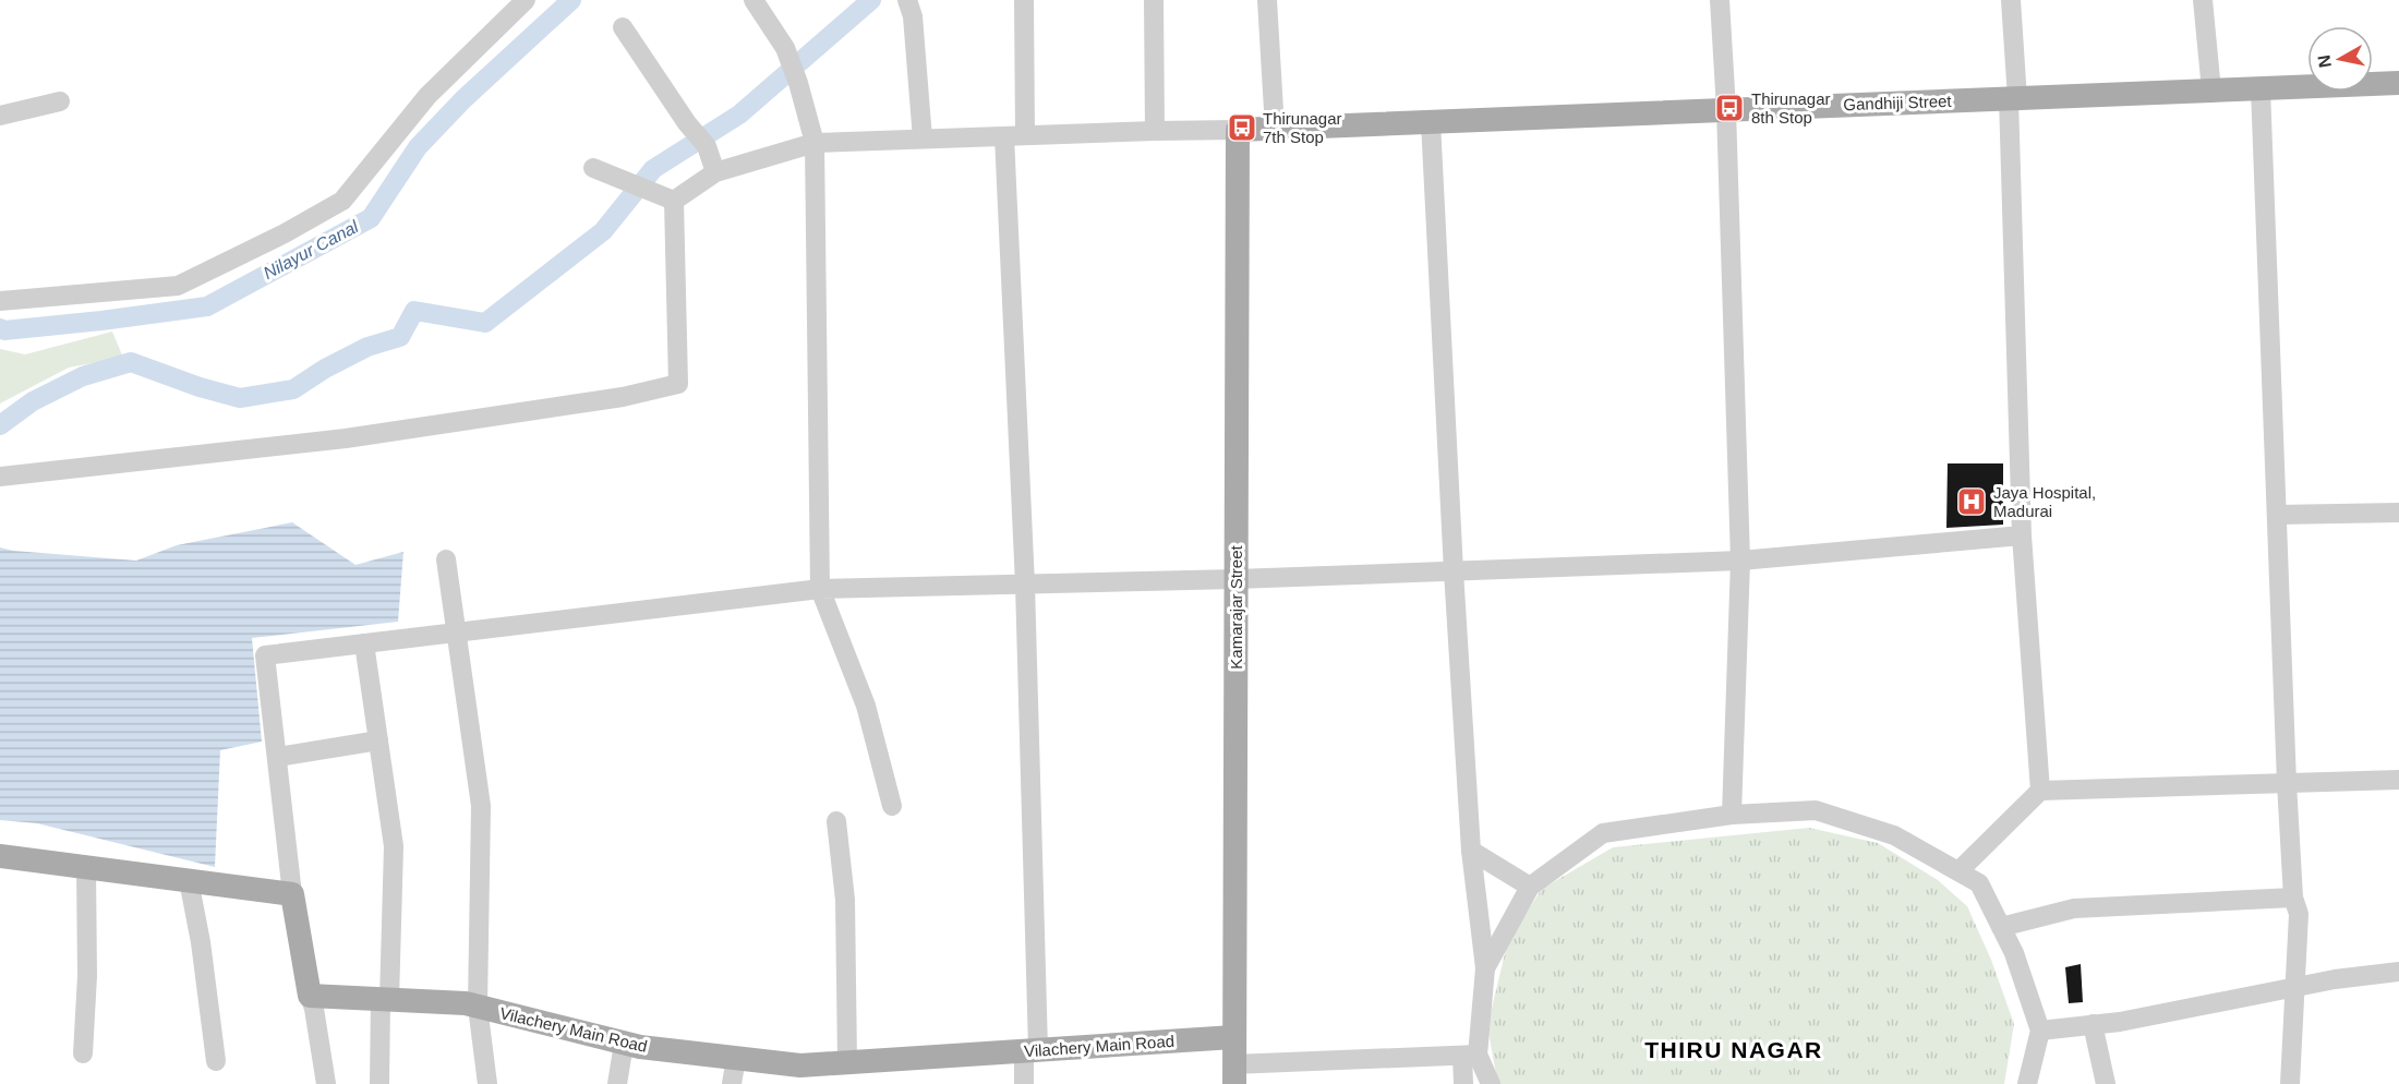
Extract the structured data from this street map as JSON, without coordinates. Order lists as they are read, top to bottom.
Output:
{
  "streets": {
    "main road": ["Gandhiji Street", "Kamarajar Street", "Vilachery Main Road"]
  },
  "crossings": [
    ["Gandhiji Street", "Kamarajar Street"],
    ["Kamarajar Street", "Vilachery Main Road"]
  ],
  "districts": ["THIRU NAGAR"],
  "water": ["Nilayur Canal"],
  "places": {
    "bus stop": ["Thirunagar 8th Stop", "Thirunagar 7th Stop"],
    "hospital": ["Jaya Hospital, Madurai"]
  },
  "north": "left"
}
